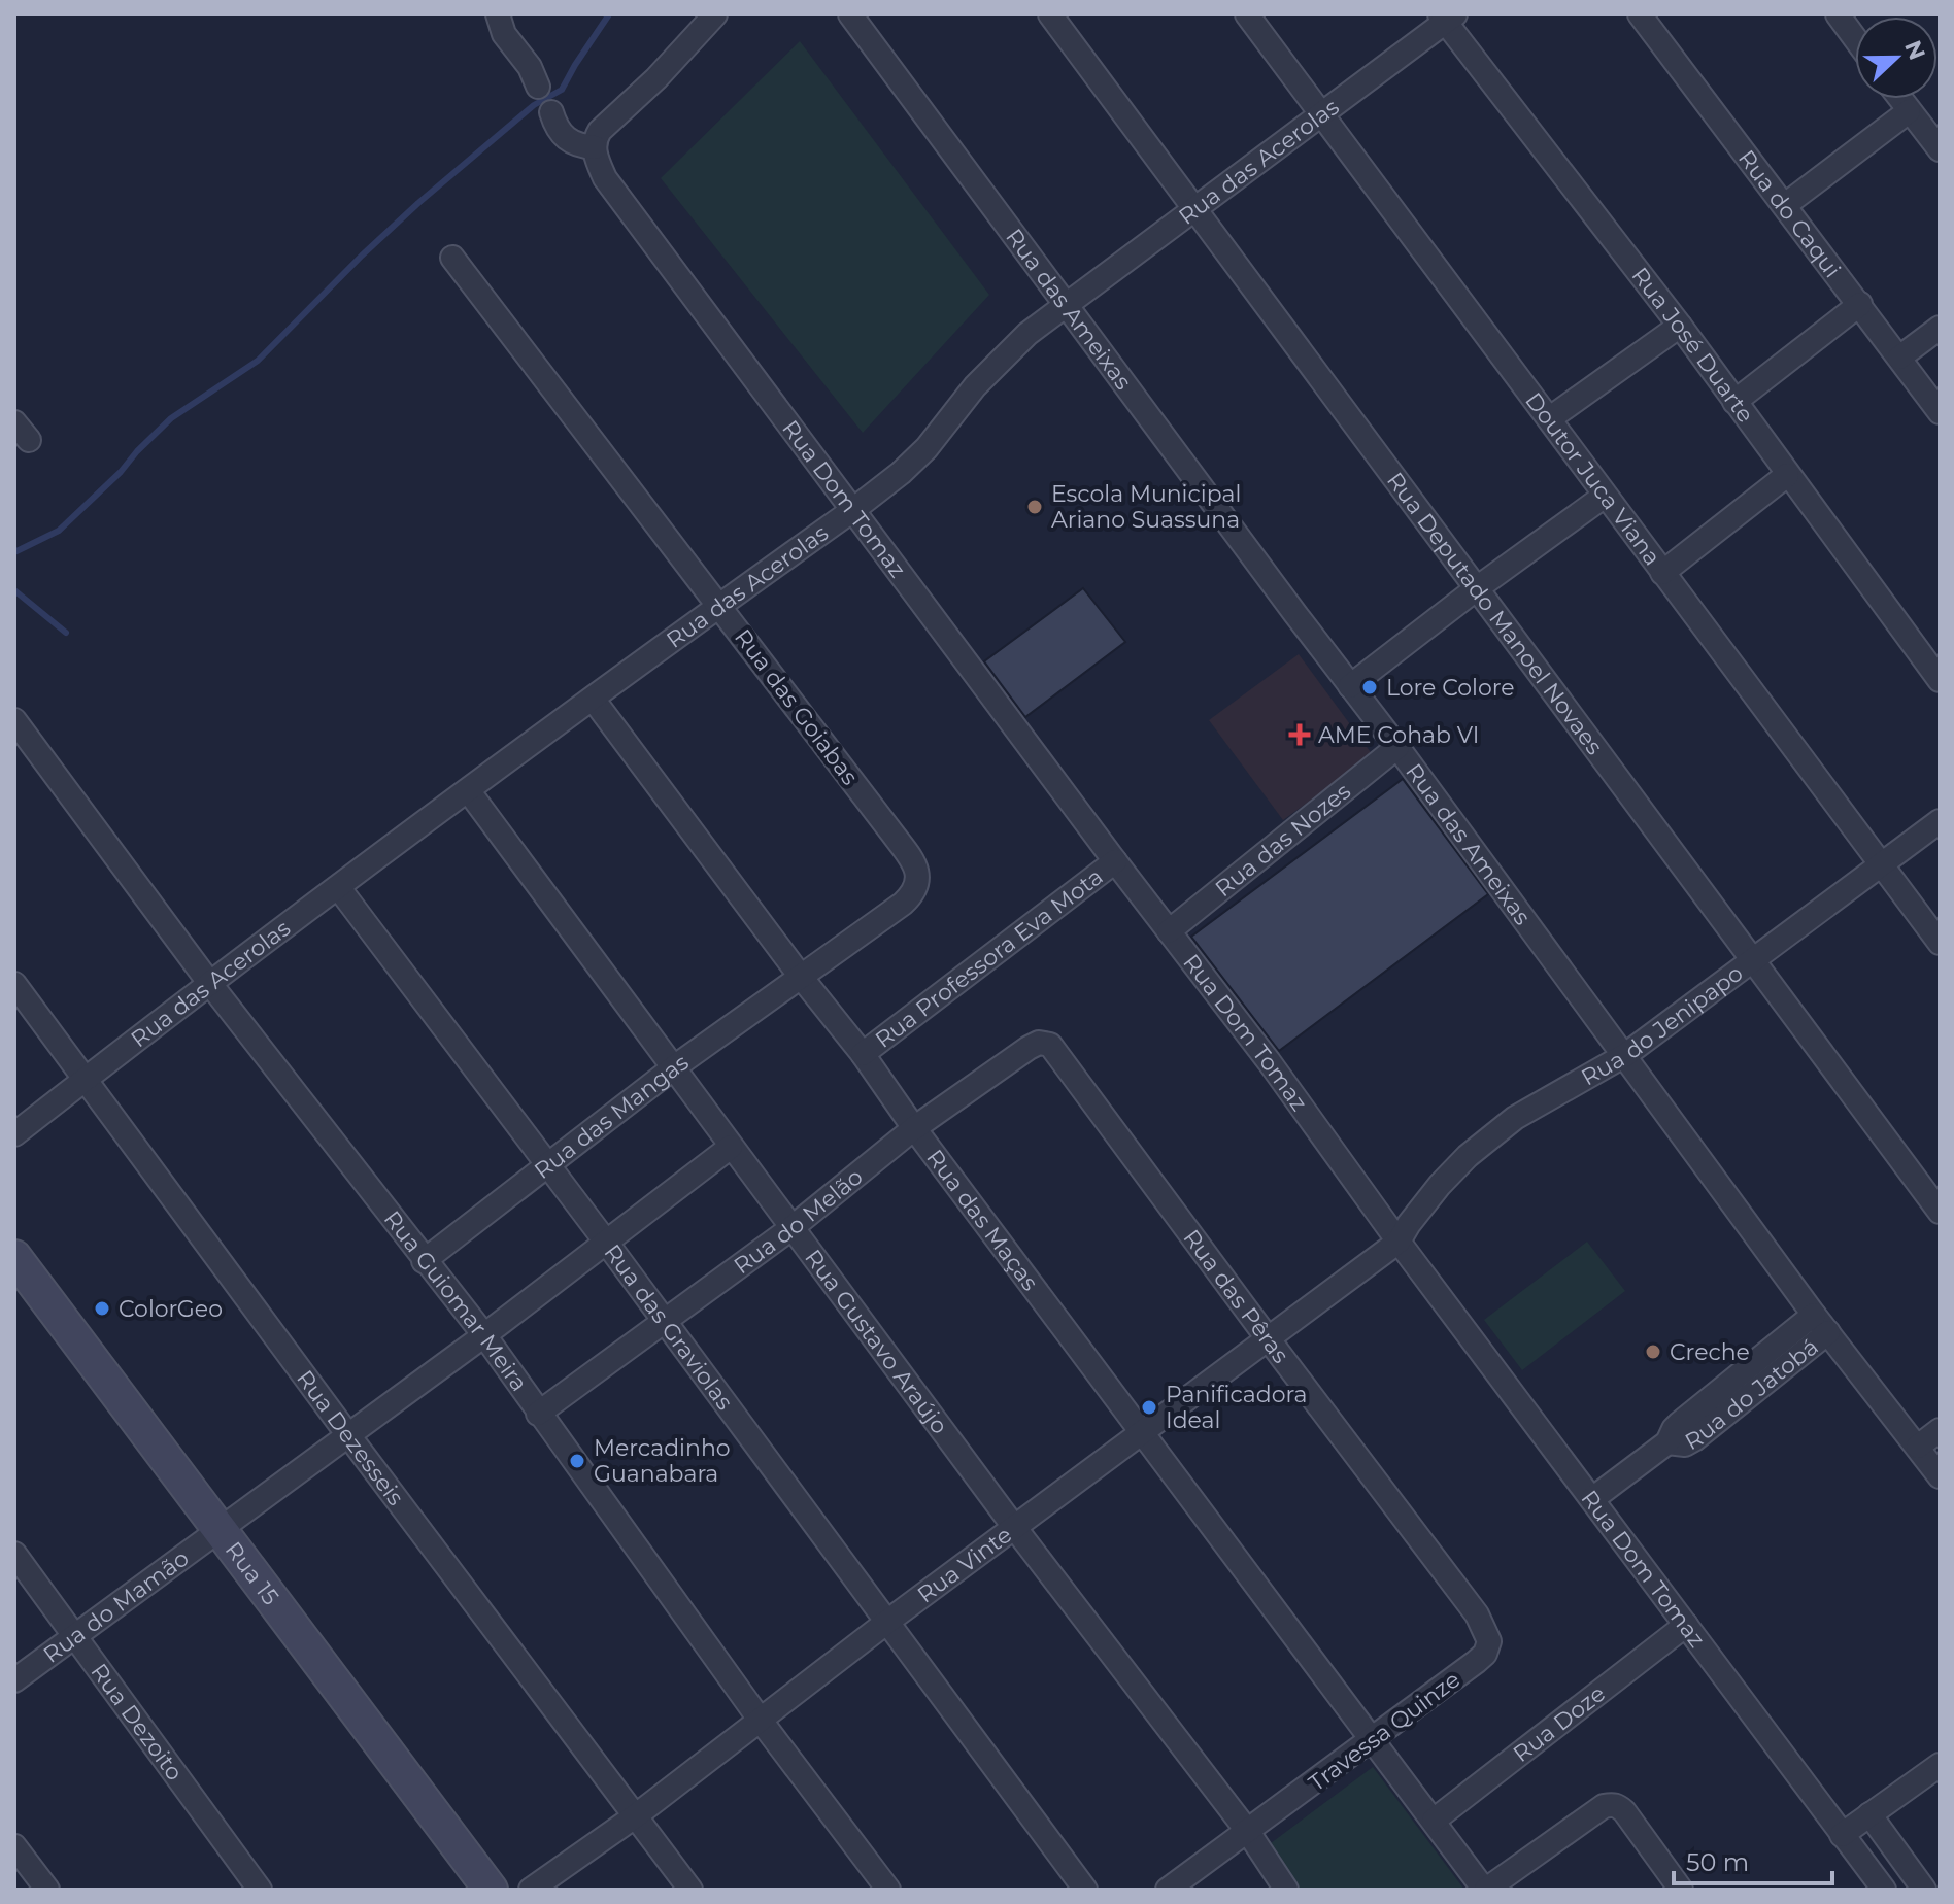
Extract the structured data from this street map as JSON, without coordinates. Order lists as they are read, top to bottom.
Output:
{
  "streets": {
    "main road": ["Rua 15"],
    "street": [
      "Rua das Acerolas",
      "Rua do Caqui",
      "Rua das Ameixas",
      "Rua José Duarte",
      "Doutor Juca Viana",
      "Rua Dom Tomaz",
      "Rua Deputado Manoel Novaes",
      "Rua das Goiabas",
      "Rua das Nozes",
      "Rua Professora Eva Mota",
      "Rua do Jenipapo",
      "Rua das Mangas",
      "Rua das Maças",
      "Rua do Melão",
      "Rua das Pêras",
      "Rua Guiomar Meira",
      "Rua das Graviolas",
      "Rua Gustavo Araújo",
      "Rua do Jatobá",
      "Rua Dezesseis",
      "Rua Vinte",
      "Rua do Mamão",
      "Rua Dezoito",
      "Rua Doze",
      "Travessa Quinze"
    ]
  },
  "crossings": [
    ["Rua das Acerolas", "Rua das Ameixas"],
    ["Rua das Acerolas", "Rua José Duarte"],
    ["Rua das Acerolas", "Doutor Juca Viana"],
    ["Rua das Acerolas", "Rua Dom Tomaz"],
    ["Rua das Acerolas", "Rua Deputado Manoel Novaes"],
    ["Rua das Acerolas", "Rua das Goiabas"],
    ["Rua das Acerolas", "Rua das Maças"],
    ["Rua das Acerolas", "Rua Guiomar Meira"],
    ["Rua das Acerolas", "Rua das Graviolas"],
    ["Rua das Acerolas", "Rua Gustavo Araújo"],
    ["Rua das Acerolas", "Rua Dezesseis"],
    ["Rua das Ameixas", "Rua das Nozes"],
    ["Rua das Ameixas", "Rua do Jenipapo"],
    ["Rua das Ameixas", "Rua do Jatobá"],
    ["Doutor Juca Viana", "Rua do Jenipapo"],
    ["Rua Dom Tomaz", "Rua das Nozes"],
    ["Rua Dom Tomaz", "Rua Professora Eva Mota"],
    ["Rua Dom Tomaz", "Rua do Jenipapo"],
    ["Rua Dom Tomaz", "Rua do Jatobá"],
    ["Rua Dom Tomaz", "Rua Vinte"],
    ["Rua Dom Tomaz", "Rua Doze"],
    ["Rua Deputado Manoel Novaes", "Rua do Jenipapo"],
    ["Rua das Goiabas", "Rua das Mangas"],
    ["Rua das Goiabas", "Rua das Maças"],
    ["Rua Professora Eva Mota", "Rua das Maças"],
    ["Rua do Jenipapo", "Rua Vinte"],
    ["Rua das Mangas", "Rua das Maças"],
    ["Rua das Mangas", "Rua Guiomar Meira"],
    ["Rua das Mangas", "Rua das Graviolas"],
    ["Rua das Mangas", "Rua Gustavo Araújo"],
    ["Rua das Maças", "Rua do Melão"],
    ["Rua das Maças", "Rua Vinte"],
    ["Rua das Maças", "Rua Doze"],
    ["Rua das Maças", "Travessa Quinze"],
    ["Rua do Melão", "Rua das Pêras"],
    ["Rua do Melão", "Rua Guiomar Meira"],
    ["Rua do Melão", "Rua das Graviolas"],
    ["Rua do Melão", "Rua Gustavo Araújo"],
    ["Rua das Pêras", "Rua Vinte"],
    ["Rua das Pêras", "Travessa Quinze"],
    ["Rua Guiomar Meira", "Rua Vinte"],
    ["Rua Guiomar Meira", "Rua do Mamão"],
    ["Rua das Graviolas", "Rua Vinte"],
    ["Rua das Graviolas", "Rua do Mamão"],
    ["Rua Gustavo Araújo", "Rua Vinte"],
    ["Rua Gustavo Araújo", "Rua do Mamão"],
    ["Rua Gustavo Araújo", "Travessa Quinze"],
    ["Rua Dezesseis", "Rua Vinte"],
    ["Rua Dezesseis", "Rua do Mamão"],
    ["Rua 15", "Rua do Mamão"],
    ["Rua do Mamão", "Rua Dezoito"]
  ],
  "places": {
    "other": [
      "Escola Municipal Ariano Suassuna",
      "Lore Colore",
      "ColorGeo",
      "Creche",
      "Panificadora Ideal",
      "Mercadinho Guanabara"
    ],
    "health": ["AME Cohab VI"]
  },
  "scale_bar": "50 m",
  "north": "right"
}
